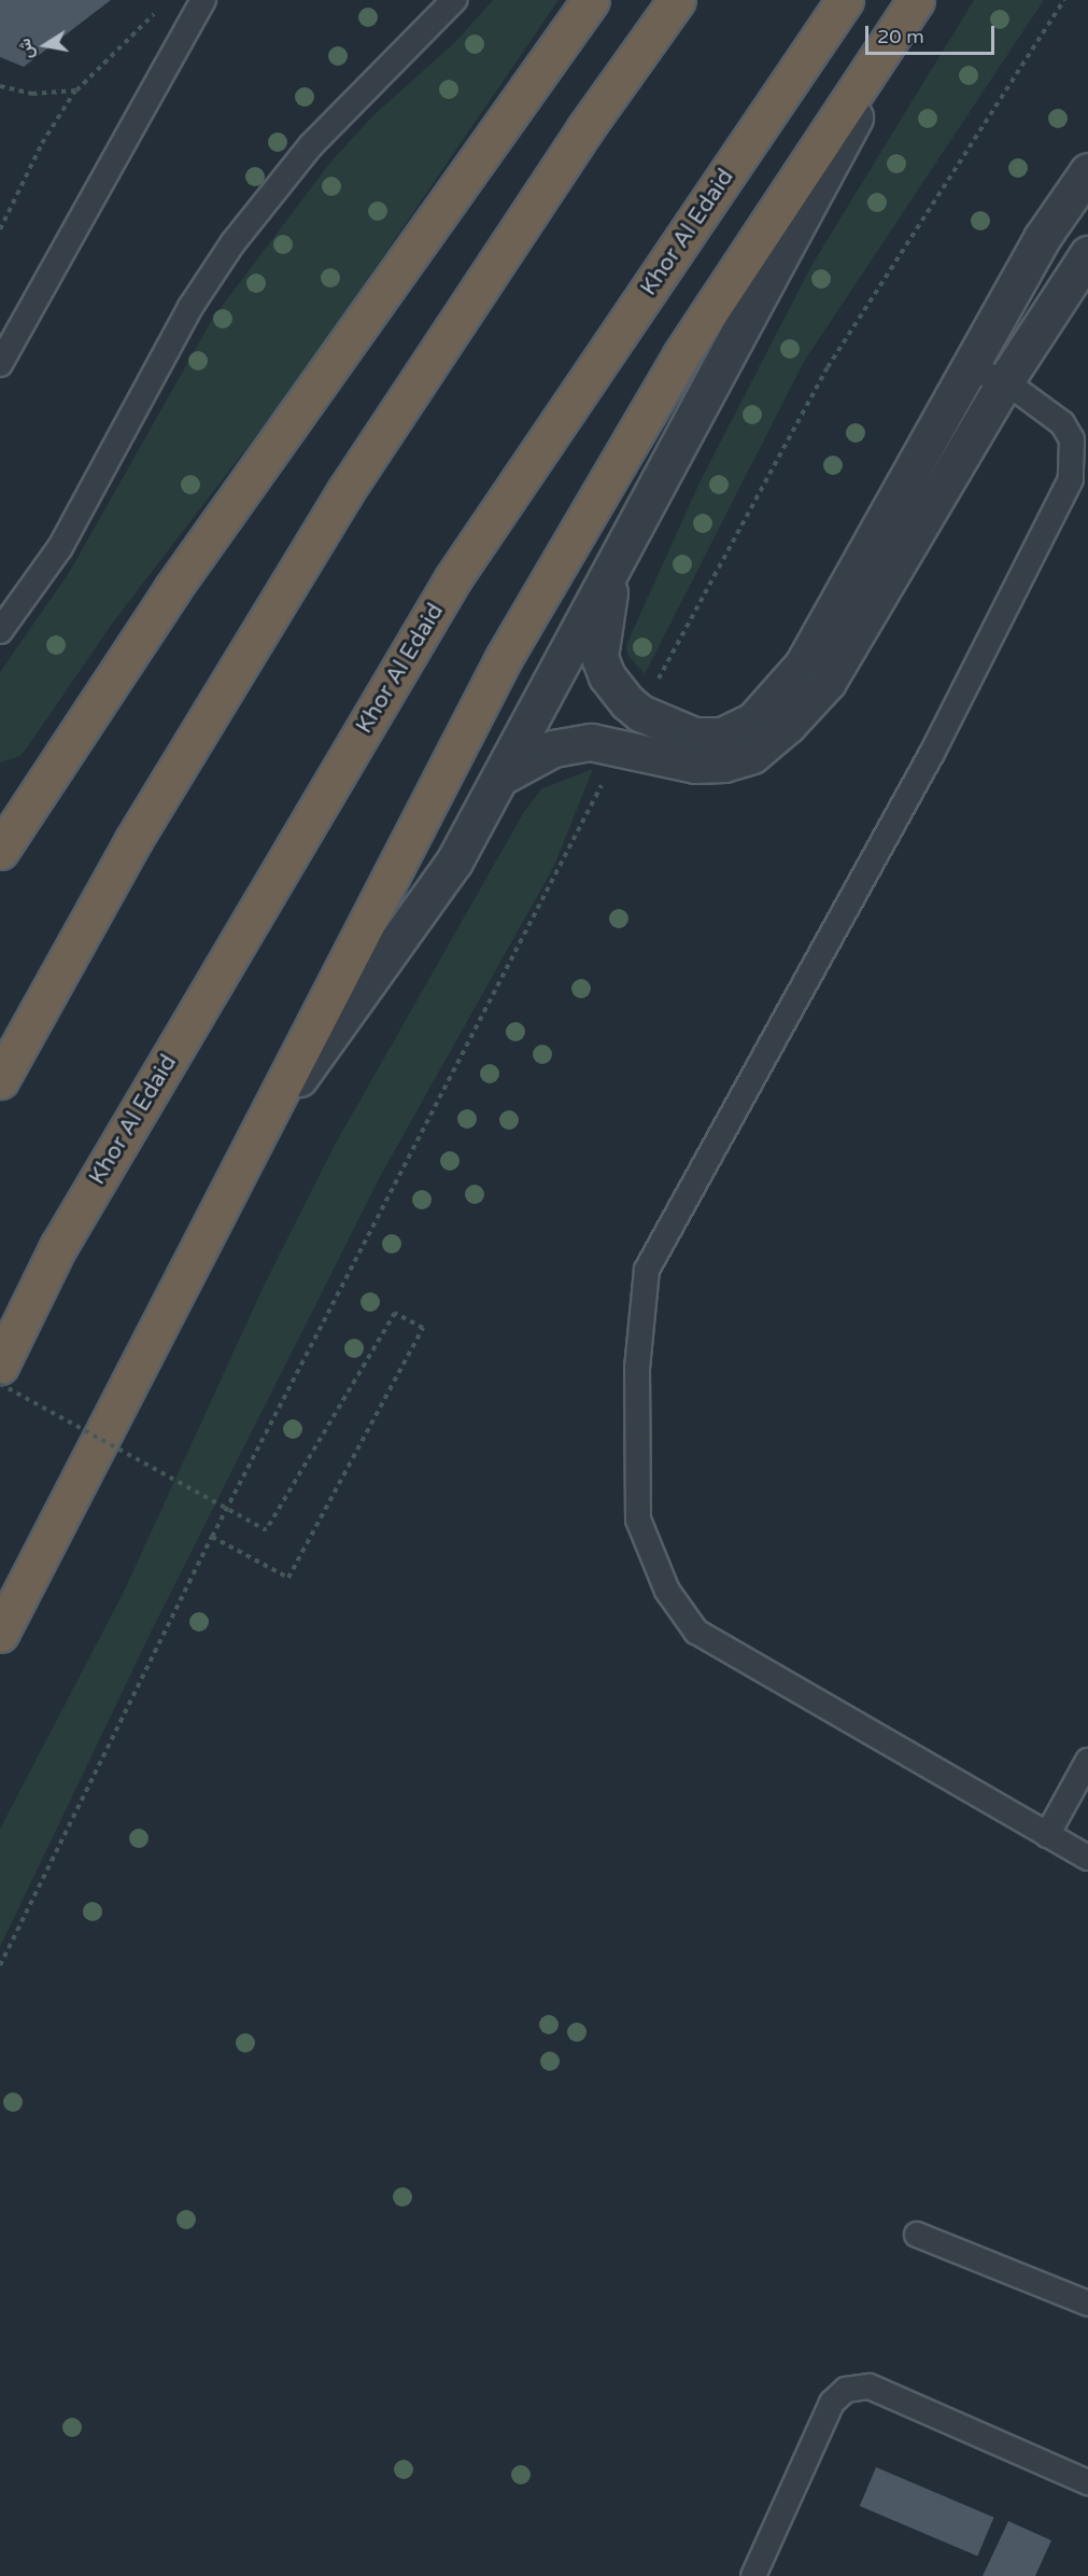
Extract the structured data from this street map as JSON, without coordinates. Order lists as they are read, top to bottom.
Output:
{
  "streets": {
    "highway": ["Khor Al Edaid"]
  },
  "scale_bar": "20 m",
  "north": "left"
}
